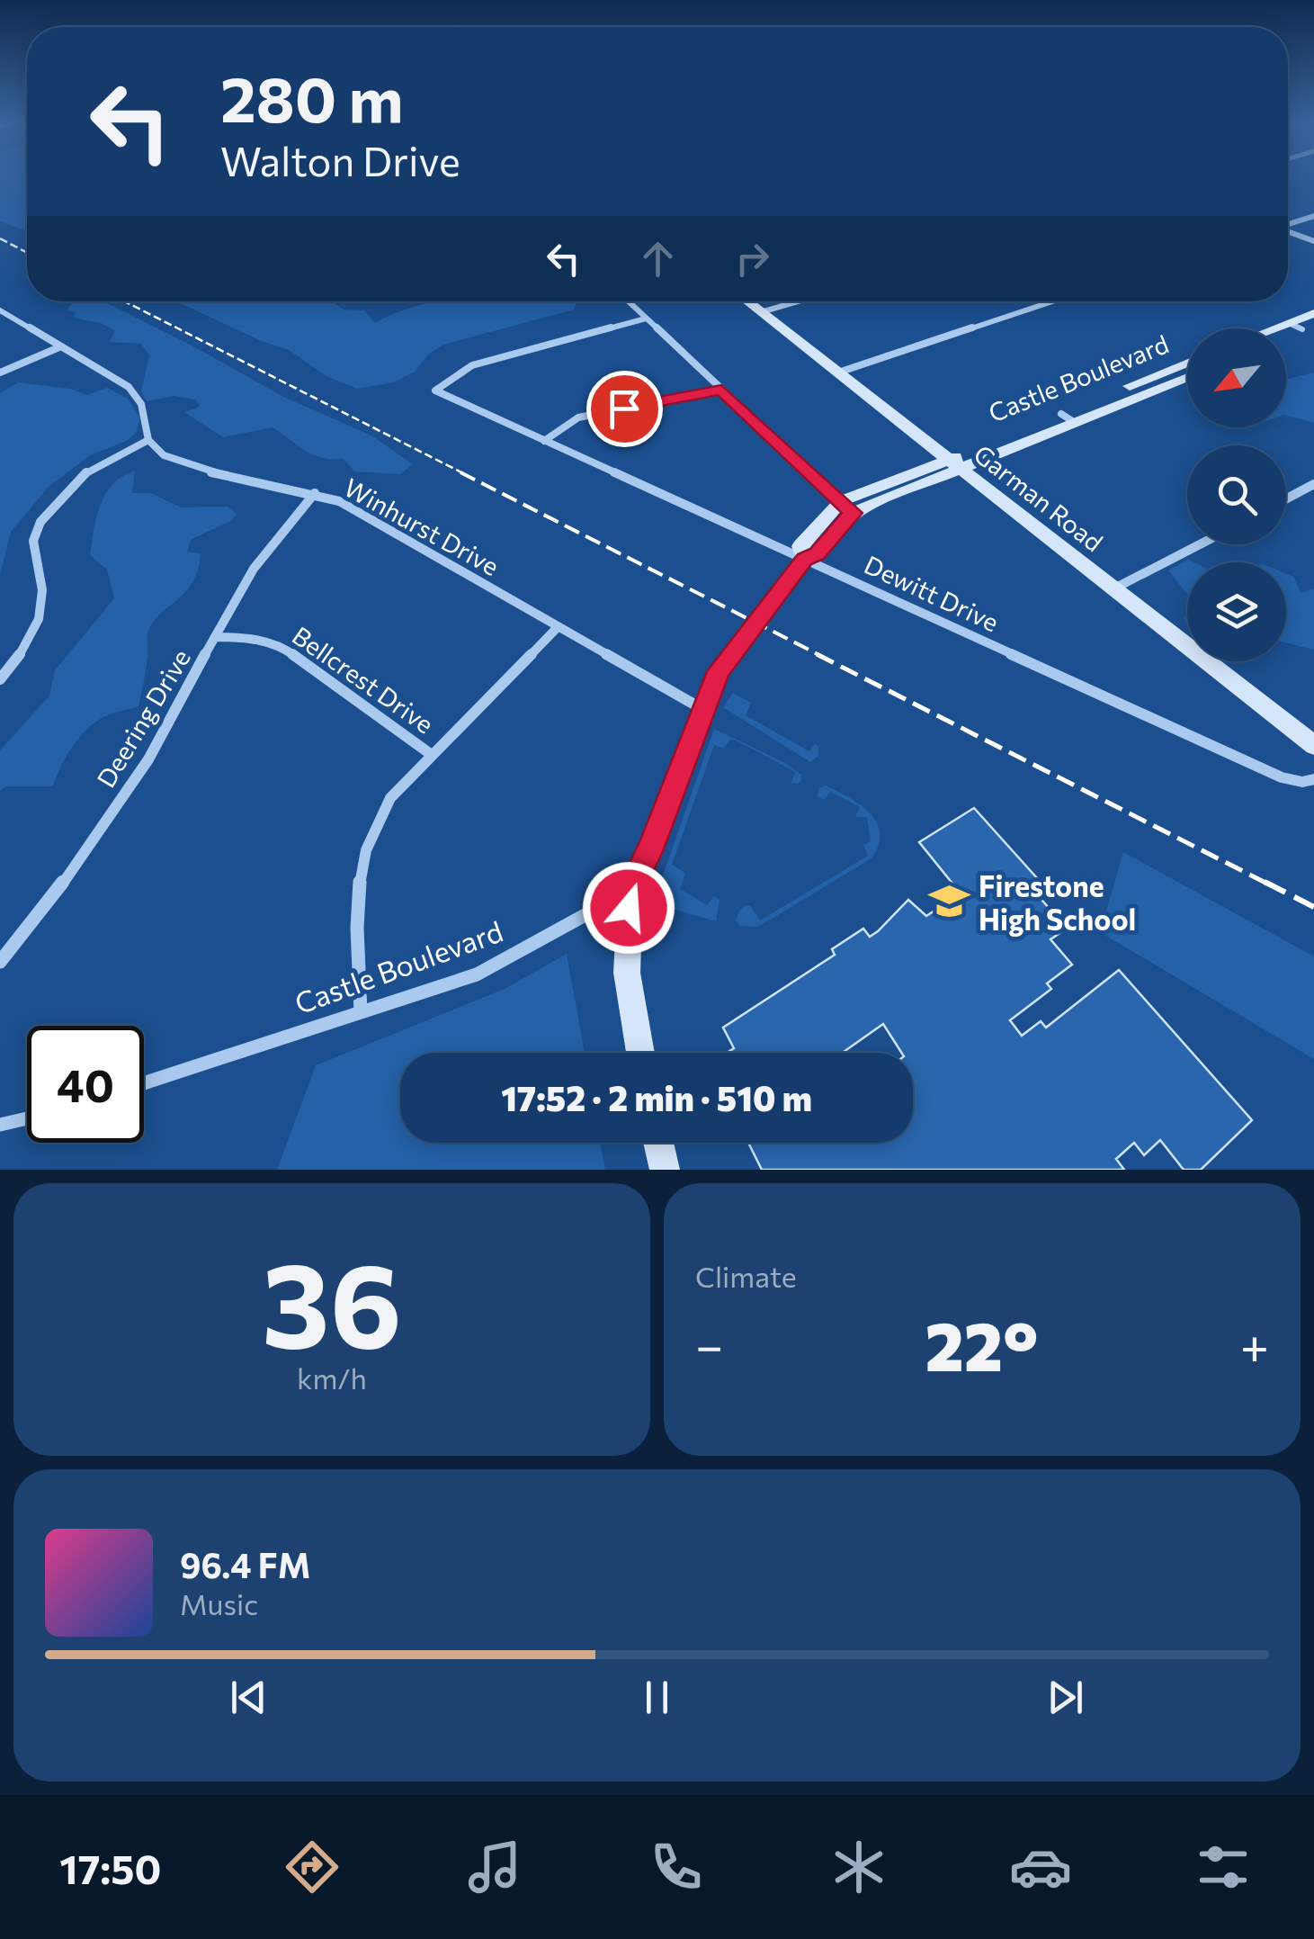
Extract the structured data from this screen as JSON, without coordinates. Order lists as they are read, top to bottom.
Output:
{
  "streets": {
    "street": [
      "Castle Boulevard",
      "Garman Road",
      "Winhurst Drive",
      "Dewitt Drive",
      "Bellcrest Drive",
      "Deering Drive"
    ]
  },
  "crossings": [
    ["Castle Boulevard", "Garman Road"],
    ["Castle Boulevard", "Winhurst Drive"],
    ["Castle Boulevard", "Dewitt Drive"],
    ["Winhurst Drive", "Deering Drive"],
    ["Bellcrest Drive", "Deering Drive"]
  ],
  "places": {
    "school or university": ["Firestone High School"]
  },
  "north": "bottom left",
  "page": {
    "turn": ["280 m", "Walton Drive"],
    "limit": "40",
    "trip": "17:52 · 2 min · 510 m",
    "tile": [
      ["36", "km/h"],
      "Climate"
    ],
    "heat": ["−", "22°", "+"],
    "song": ["96.4 FM", "Music"],
    "tabs": "17:50"
  }
}
